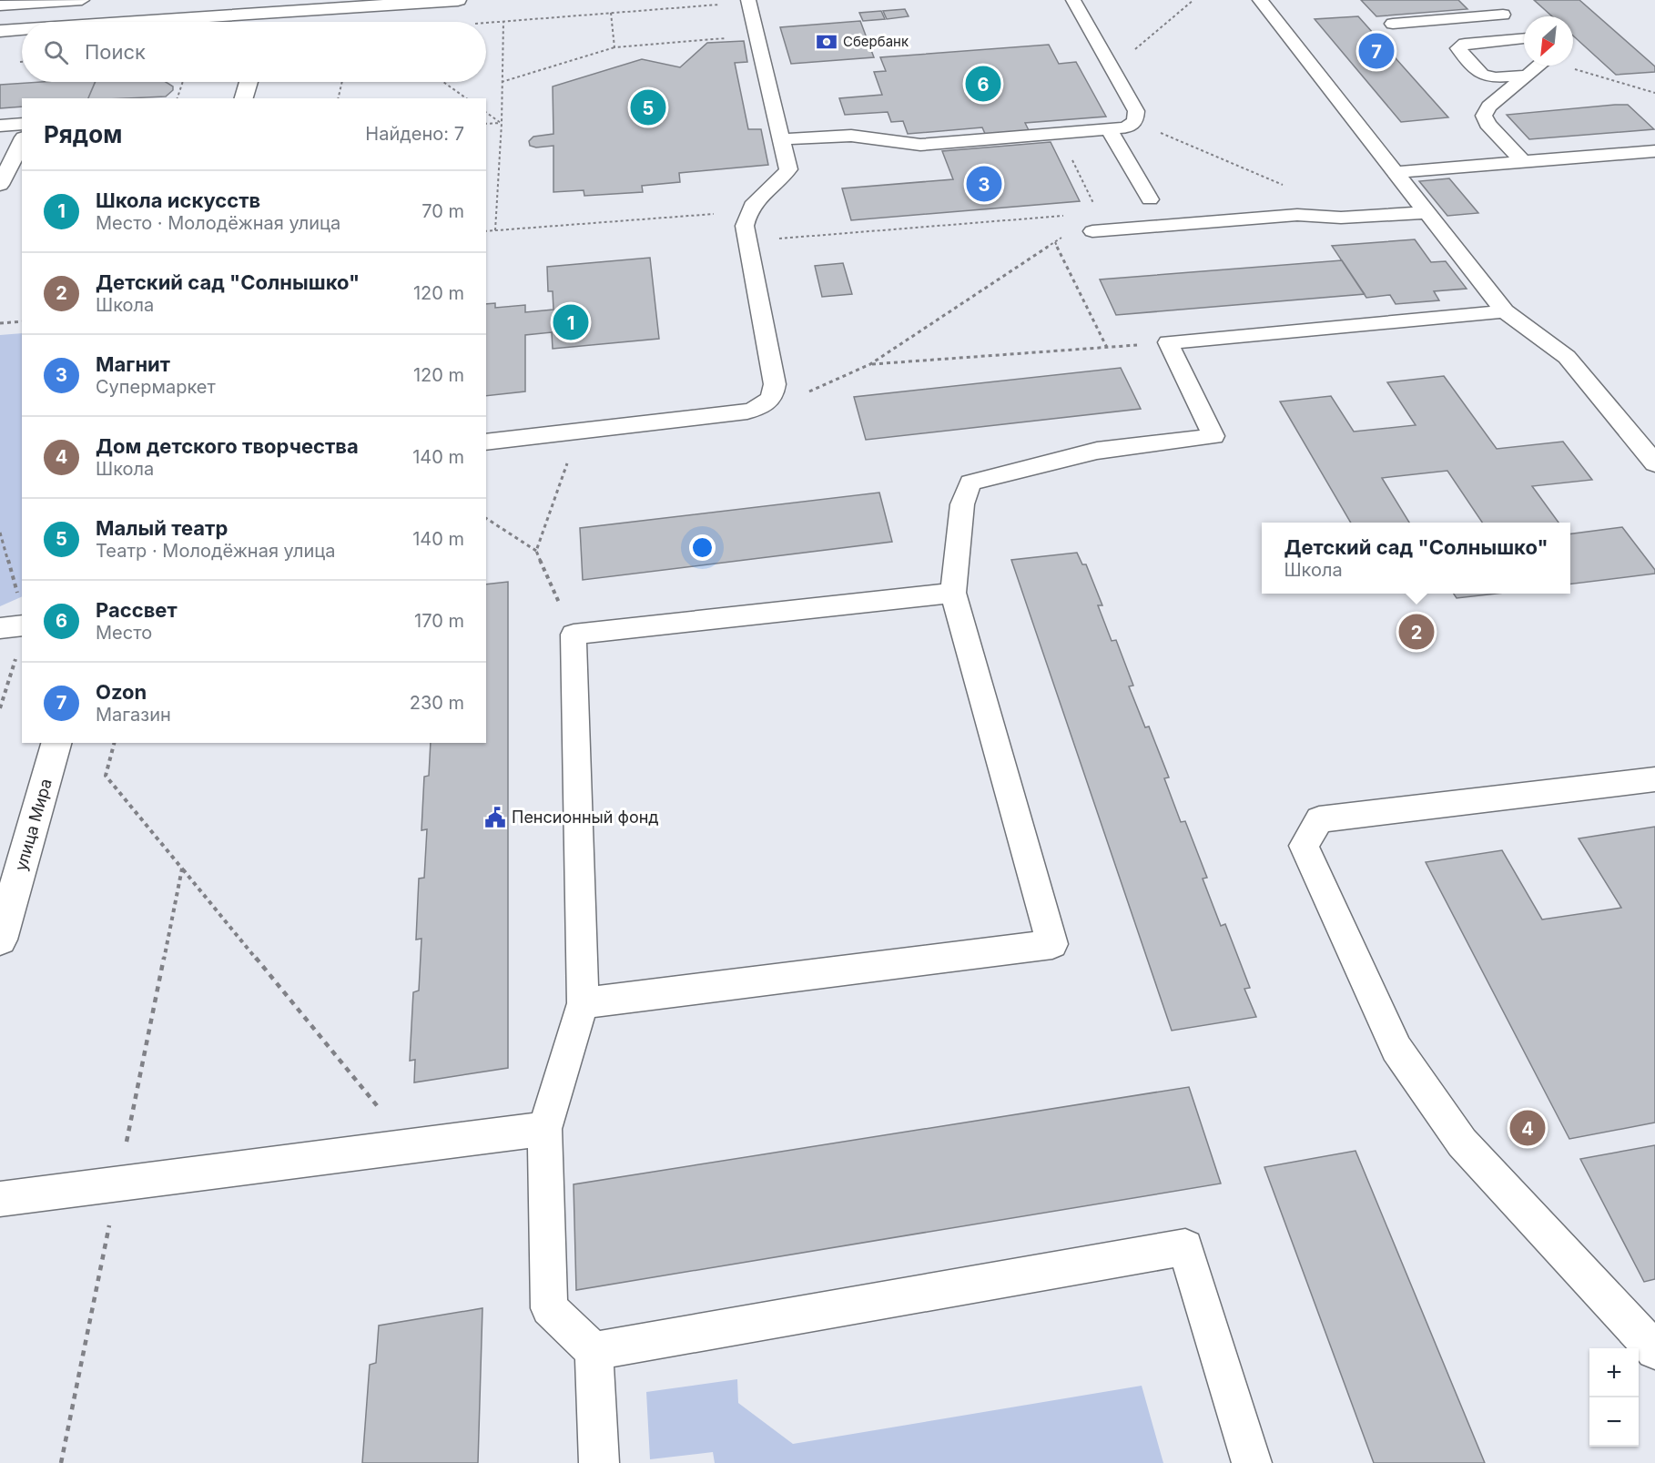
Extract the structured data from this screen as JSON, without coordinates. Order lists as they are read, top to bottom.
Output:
{
  "streets": {
    "street": ["улица Мира"]
  },
  "places": {
    "bank": ["Сбербанк"],
    "public building": ["Пенсионный фонд"]
  },
  "north": "bottom left",
  "page": {
    "search": "Поиск",
    "pins": [
      "7",
      "6",
      "5",
      "3",
      "1",
      "2",
      "4"
    ],
    "heading": ["Рядом", "Найдено: 7"],
    "list": [
      {
        "mark": "1",
        "name": "Школа искусств",
        "note": "Место · Молодёжная улица",
        "value": "70 m"
      },
      {
        "mark": "2",
        "name": "Детский сад \"Солнышко\"",
        "note": "Школа",
        "value": "120 m"
      },
      {
        "mark": "3",
        "name": "Магнит",
        "note": "Супермаркет",
        "value": "120 m"
      },
      {
        "mark": "4",
        "name": "Дом детского творчества",
        "note": "Школа",
        "value": "140 m"
      },
      {
        "mark": "5",
        "name": "Малый театр",
        "note": "Театр · Молодёжная улица",
        "value": "140 m"
      },
      {
        "mark": "6",
        "name": "Рассвет",
        "note": "Место",
        "value": "170 m"
      },
      {
        "mark": "7",
        "name": "Ozon",
        "note": "Магазин",
        "value": "230 m"
      }
    ],
    "popup": ["Детский сад \"Солнышко\"", "Школа"],
    "map_buttons": ["+", "−"]
  }
}
